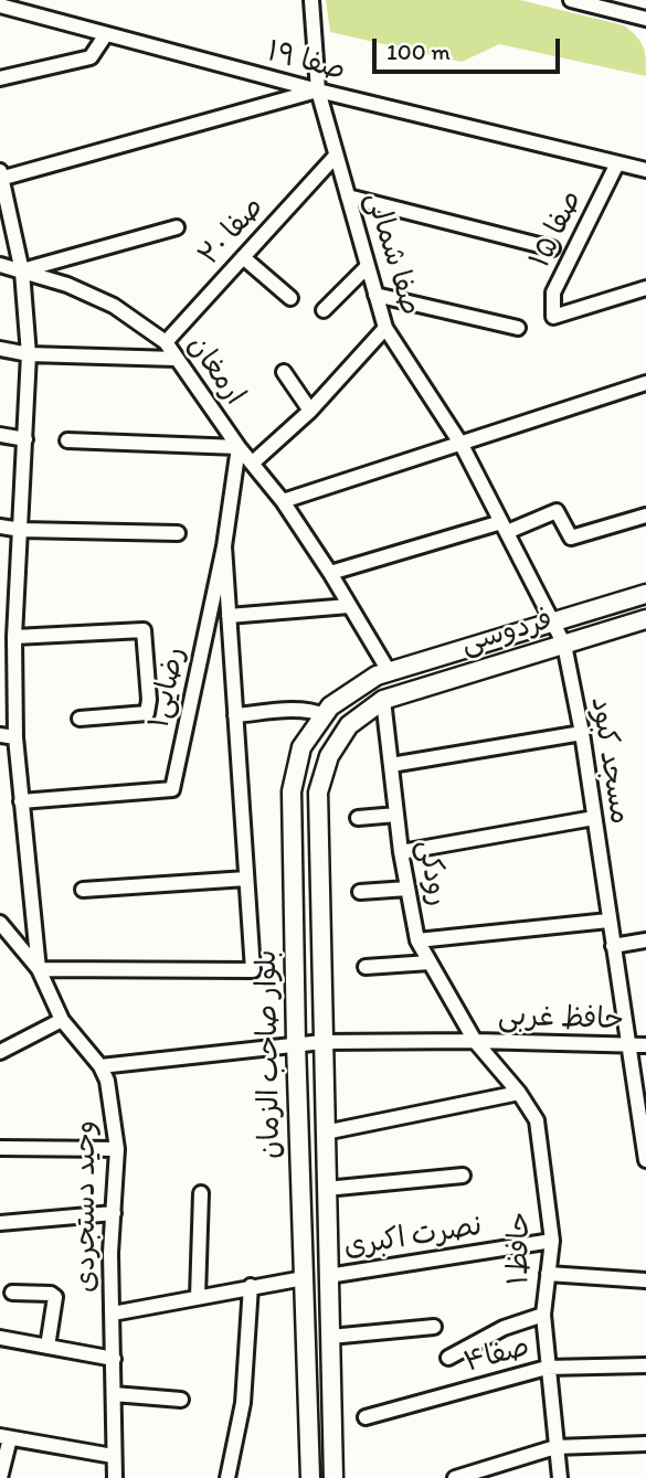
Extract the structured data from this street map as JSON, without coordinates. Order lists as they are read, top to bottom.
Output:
{
  "streets": {
    "main road": ["فردوسی", "بلوار صاحب الزمان"],
    "street": [
      "صفا ۱۹",
      "صفا ۱۵",
      "صفا ۲۰",
      "صفا شمالی",
      "ارمغان",
      "رضایی۱",
      "مسجد کبود",
      "رودکی",
      "حافظ غربی",
      "وحید دستجردی",
      "نصرت اکبری",
      "حافظ۱",
      "صفا۴"
    ]
  },
  "crossings": [
    ["صفا ۱۹", "صفا ۱۵"],
    ["صفا ۱۹", "صفا شمالی"],
    ["صفا ۲۰", "صفا شمالی"],
    ["صفا ۲۰", "ارمغان"],
    ["صفا شمالی", "فردوسی"],
    ["صفا شمالی", "مسجد کبود"],
    ["ارمغان", "فردوسی"],
    ["ارمغان", "رضایی۱"],
    ["ارمغان", "بلوار صاحب الزمان"],
    ["فردوسی", "مسجد کبود"],
    ["فردوسی", "رودکی"],
    ["فردوسی", "بلوار صاحب الزمان"],
    ["مسجد کبود", "حافظ غربی"],
    ["رودکی", "حافظ غربی"],
    ["رودکی", "بلوار صاحب الزمان"],
    ["رودکی", "حافظ۱"],
    ["حافظ غربی", "بلوار صاحب الزمان"],
    ["حافظ غربی", "وحید دستجردی"],
    ["حافظ غربی", "حافظ۱"],
    ["بلوار صاحب الزمان", "نصرت اکبری"],
    ["نصرت اکبری", "حافظ۱"],
    ["حافظ۱", "صفا۴"]
  ],
  "scale_bar": "100 m"
}
